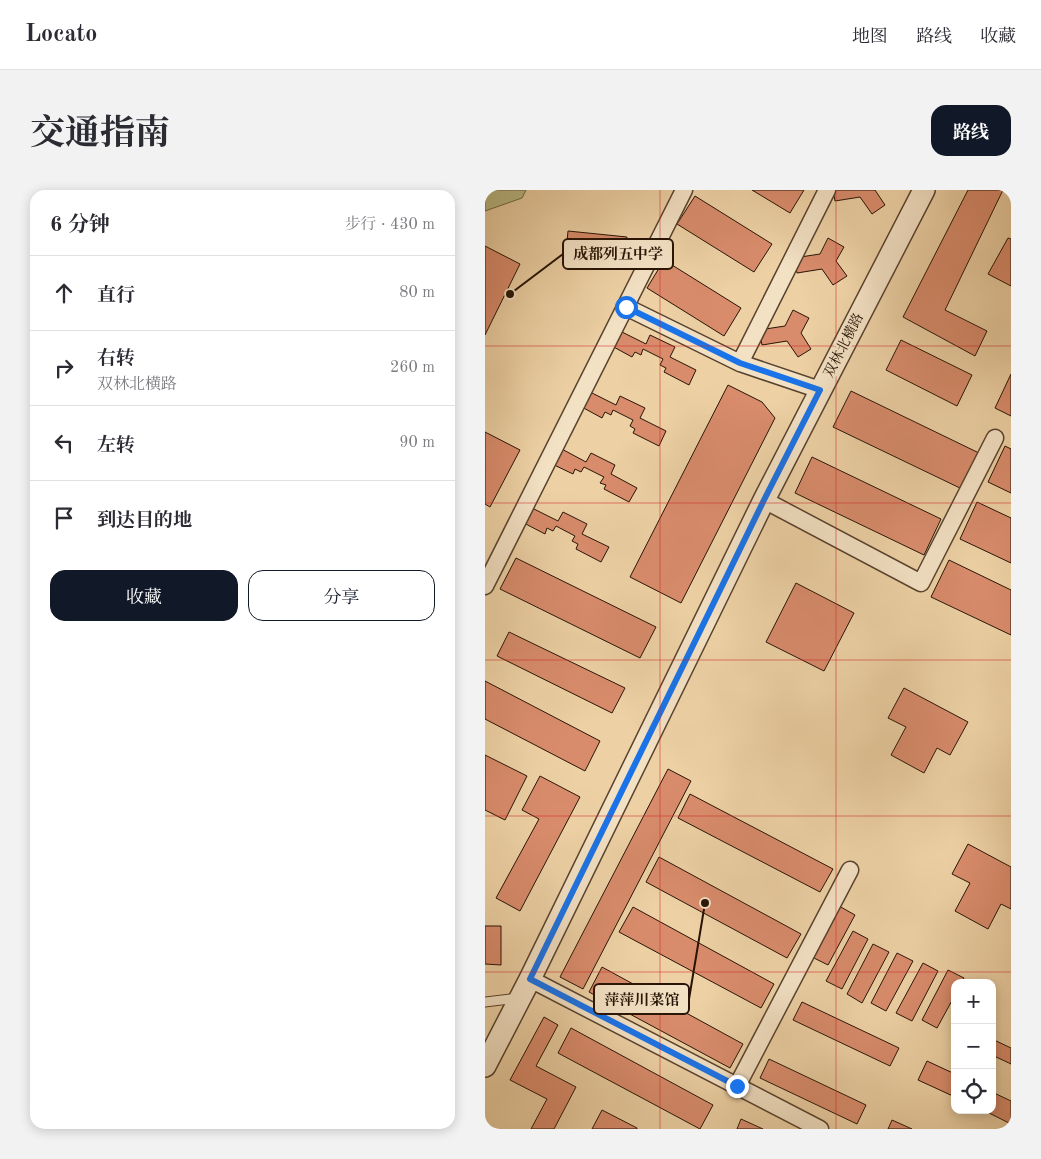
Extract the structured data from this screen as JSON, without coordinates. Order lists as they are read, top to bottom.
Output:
{
  "streets": {
    "street": ["双林北横路"]
  },
  "places": ["成都列五中学", "萍萍川菜馆"],
  "page": {
    "header": "Locato",
    "nav": ["地图", "路线", "收藏"],
    "title": "交通指南",
    "buttons": [
      "路线",
      ["收藏", "分享"]
    ],
    "heading": ["6 分钟", "步行 · 430 m"],
    "list": [
      ["直行", "80 m"],
      ["右转", "双林北横路", "260 m"],
      ["左转", "90 m"],
      "到达目的地"
    ],
    "map_buttons": ["+", "−"]
  }
}
